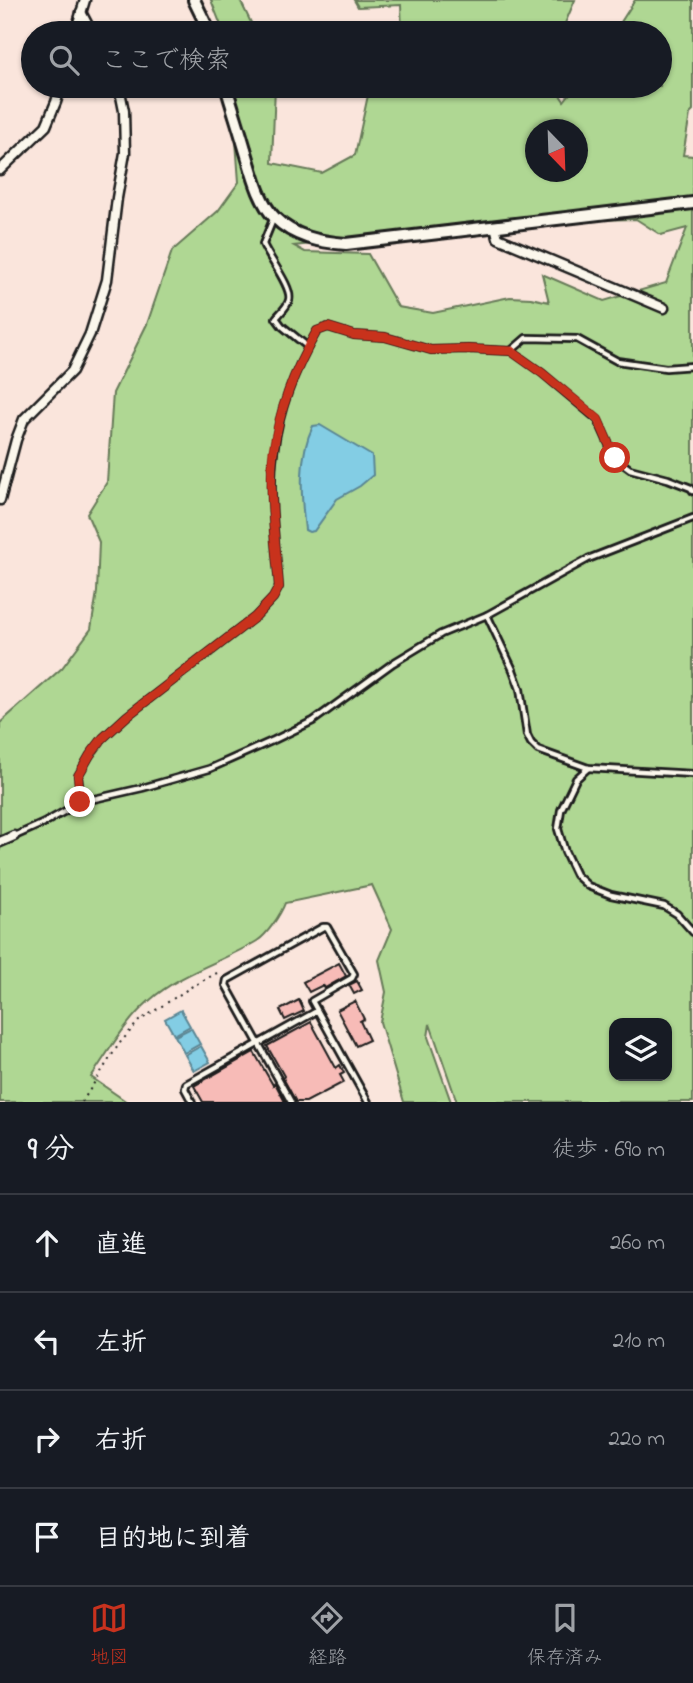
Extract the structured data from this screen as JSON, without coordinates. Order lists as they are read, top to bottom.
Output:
{
  "north": "bottom right",
  "page": {
    "search": "ここで検索",
    "heading": ["9 分", "徒歩 · 690 m"],
    "list": [
      ["直進", "260 m"],
      ["左折", "210 m"],
      ["右折", "220 m"],
      "目的地に到着"
    ],
    "nav": ["地図", "経路", "保存済み"]
  }
}
